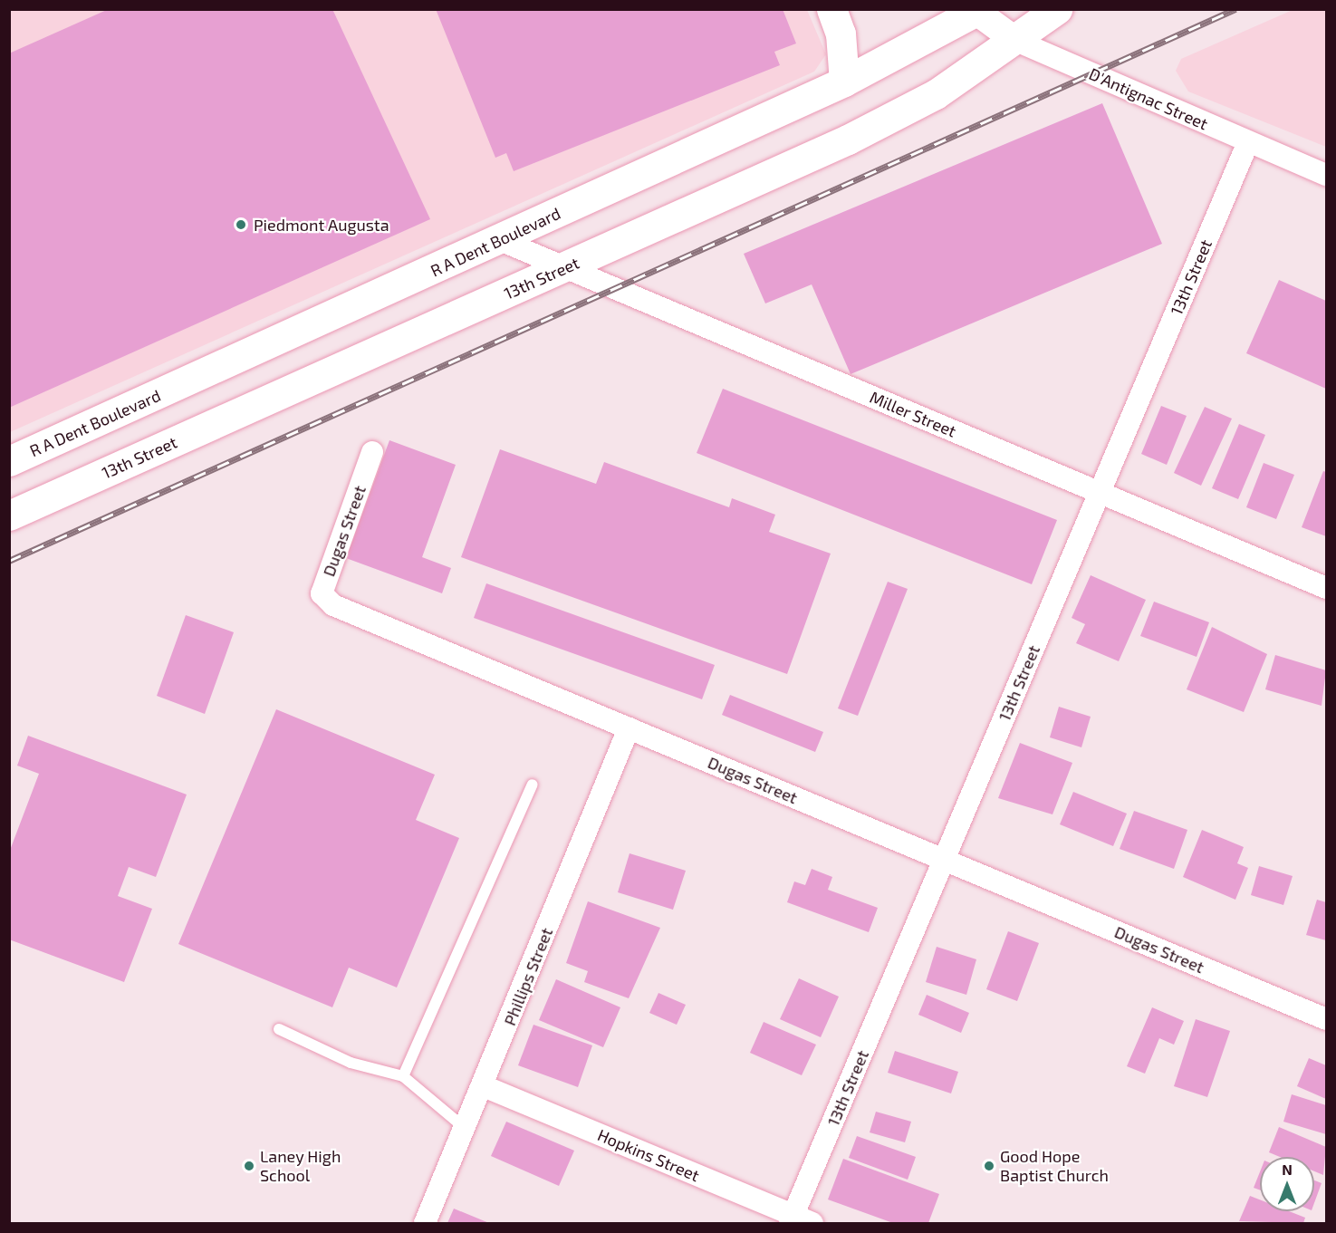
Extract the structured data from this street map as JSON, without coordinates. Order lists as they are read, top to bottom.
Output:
{
  "streets": {
    "main road": ["R A Dent Boulevard", "13th Street"],
    "street": [
      "D'Antignac Street",
      "Miller Street",
      "Dugas Street",
      "Phillips Street",
      "Hopkins Street"
    ]
  },
  "crossings": [
    ["D'Antignac Street", "R A Dent Boulevard"],
    ["D'Antignac Street", "13th Street"],
    ["R A Dent Boulevard", "Miller Street"],
    ["13th Street", "Miller Street"],
    ["13th Street", "Dugas Street"],
    ["13th Street", "Hopkins Street"],
    ["Dugas Street", "Phillips Street"],
    ["Phillips Street", "Hopkins Street"]
  ],
  "places": ["Piedmont Augusta", "Laney High School", "Good Hope Baptist Church"],
  "north": "top"
}
